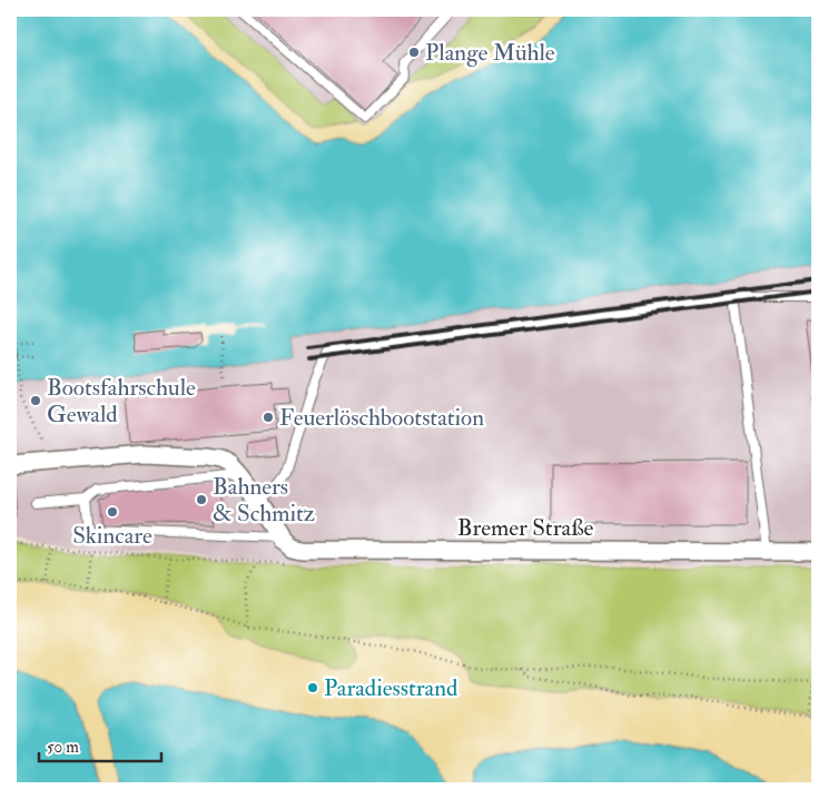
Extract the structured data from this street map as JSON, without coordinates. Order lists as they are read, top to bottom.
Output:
{
  "streets": {
    "street": ["Bremer Straße"]
  },
  "places": [
    "Plange Mühle",
    "Bootsfahrschule Gewald",
    "Feuerlöschbootstation",
    "Bahners & Schmitz",
    "Skincare",
    "Paradiesstrand"
  ],
  "scale_bar": "50 m"
}
